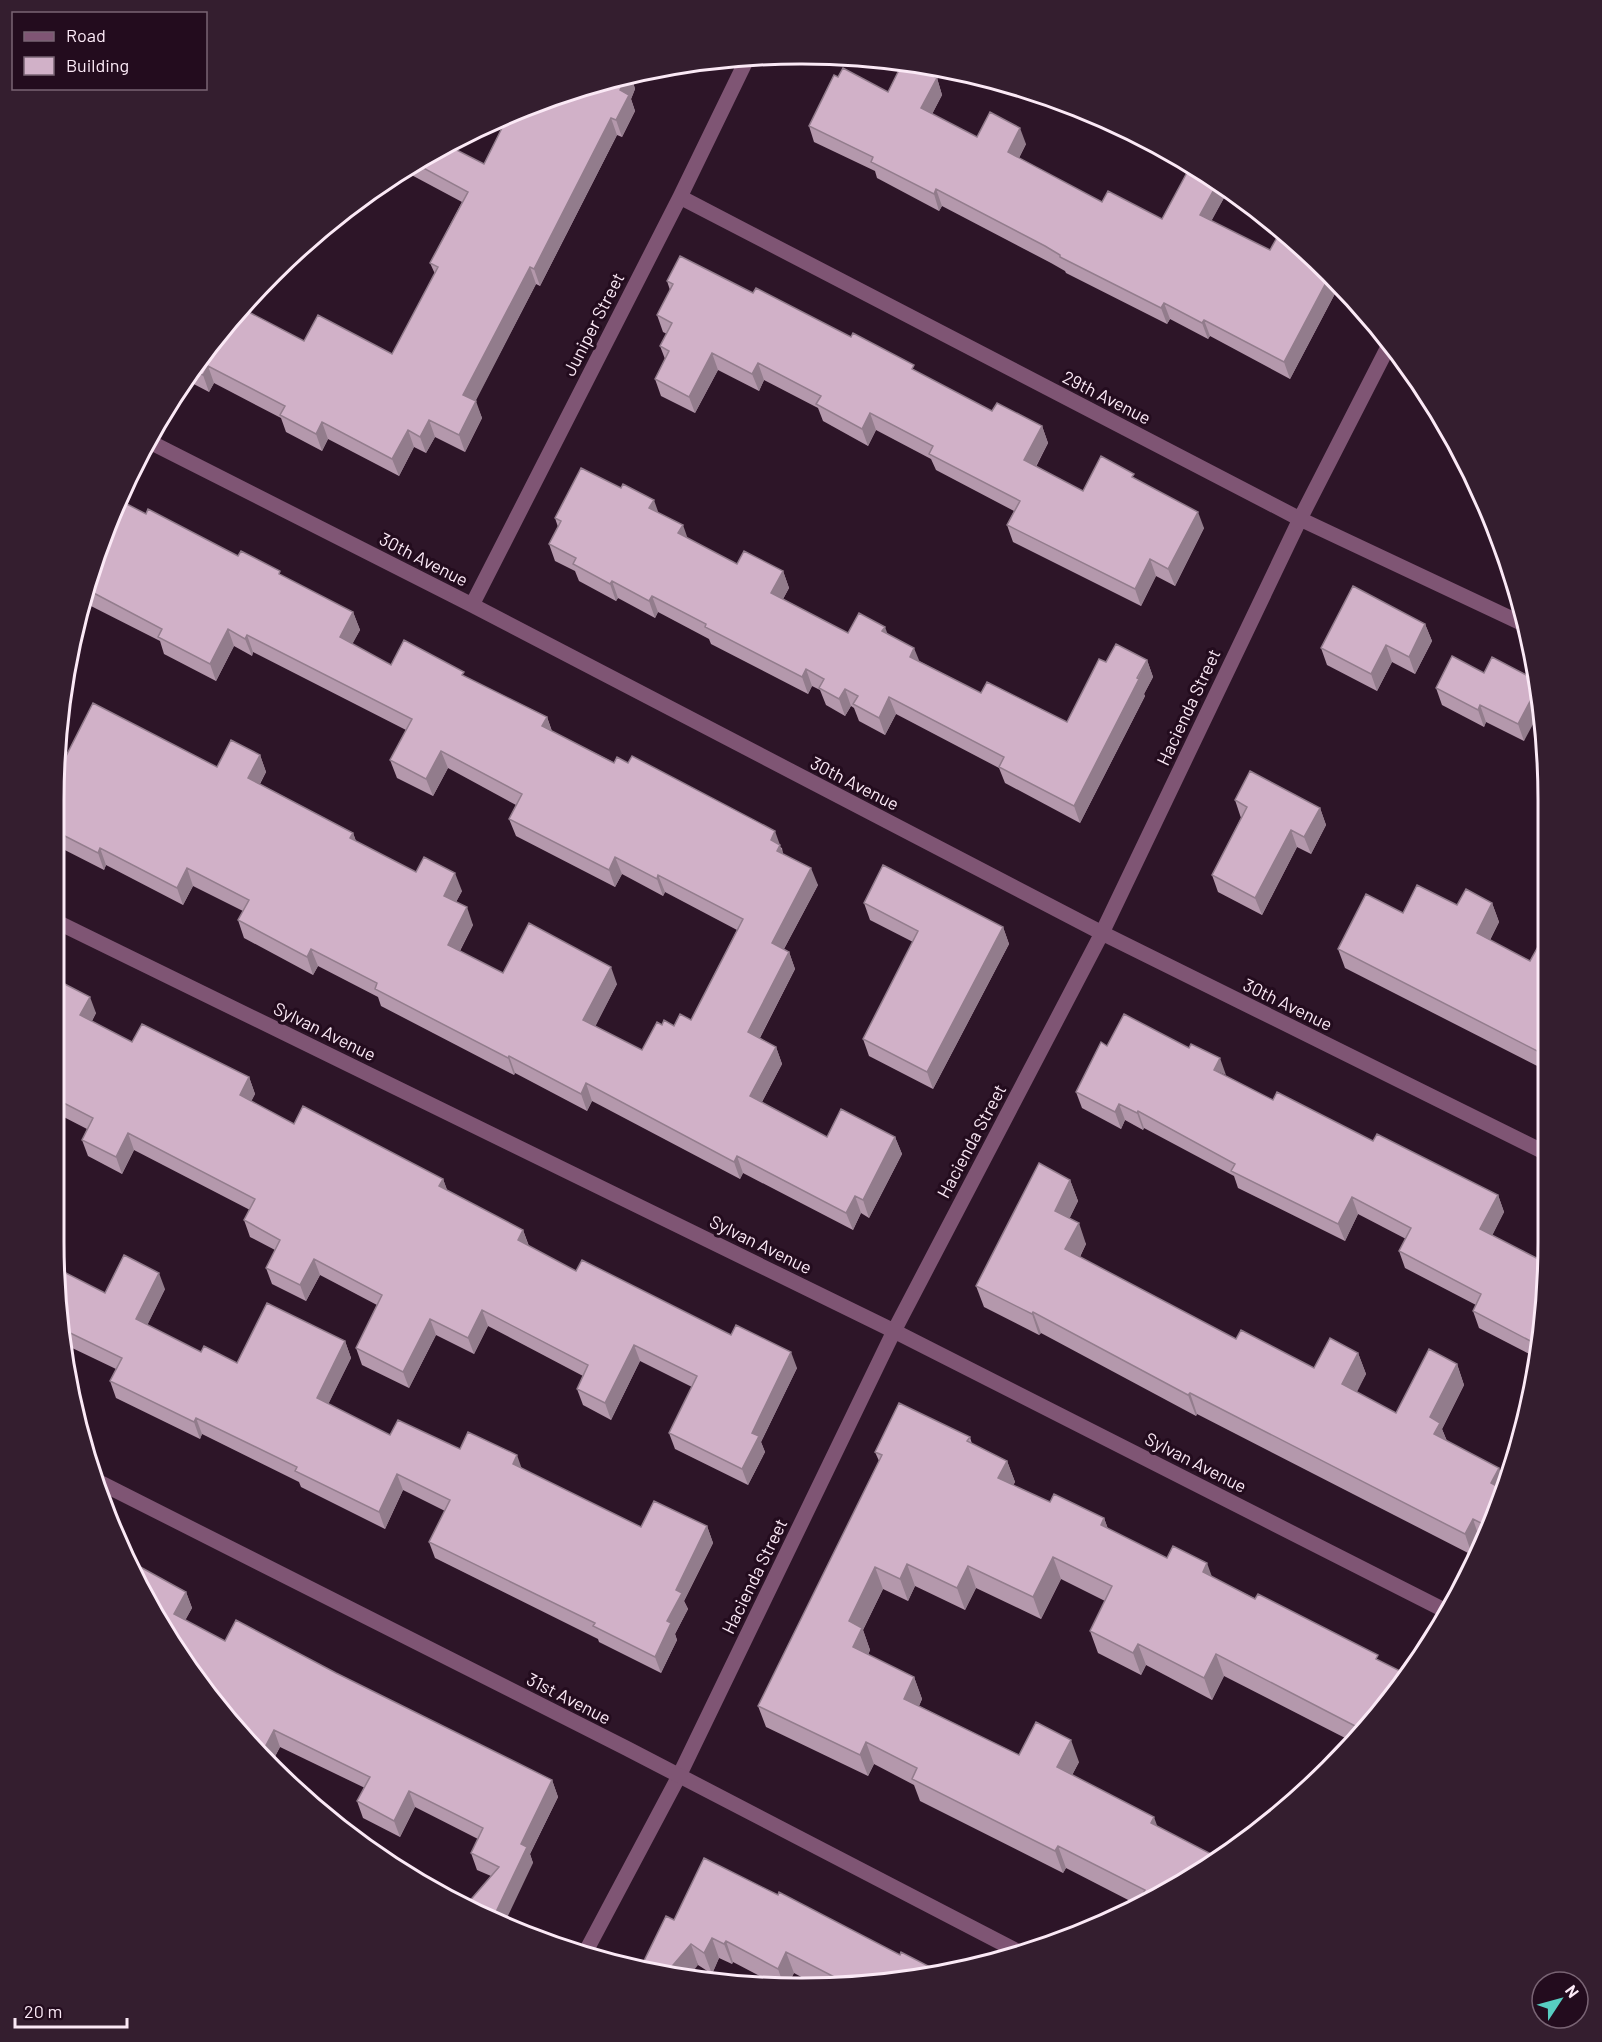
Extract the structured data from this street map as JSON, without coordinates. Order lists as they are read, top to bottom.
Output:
{
  "streets": {
    "street": [
      "Juniper Street",
      "29th Avenue",
      "30th Avenue",
      "Hacienda Street",
      "Sylvan Avenue",
      "31st Avenue"
    ]
  },
  "crossings": [
    ["Juniper Street", "29th Avenue"],
    ["Juniper Street", "30th Avenue"],
    ["29th Avenue", "Hacienda Street"],
    ["30th Avenue", "Hacienda Street"],
    ["Hacienda Street", "Sylvan Avenue"],
    ["Hacienda Street", "31st Avenue"]
  ],
  "legend": ["Road", "Building"],
  "scale_bar": "20 m",
  "north": "top right"
}
